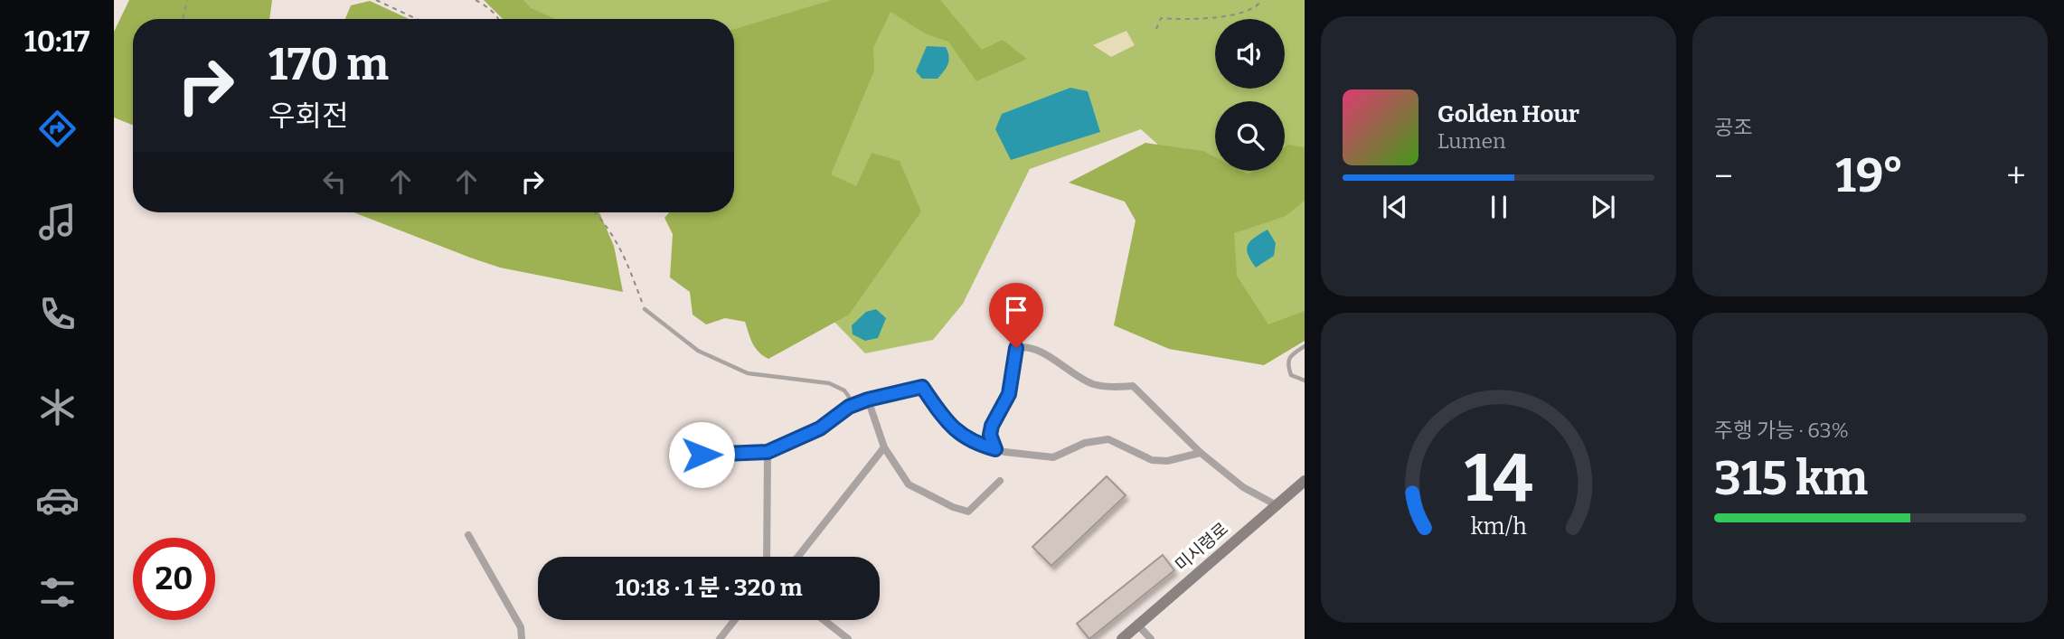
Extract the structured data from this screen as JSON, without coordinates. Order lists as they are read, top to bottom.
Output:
{
  "streets": {
    "main road": ["미시령로"]
  },
  "page": {
    "tabs": "10:17",
    "tile": [
      "공조",
      ["주행 가능 · 63%", "315 km"]
    ],
    "turn": ["170 m", "우회전"],
    "song": ["Golden Hour", "Lumen"],
    "heat": ["−", "19°", "+"],
    "limit": "20",
    "trip": "10:18 · 1 분 · 320 m",
    "gauge": ["14", "km/h"]
  }
}
